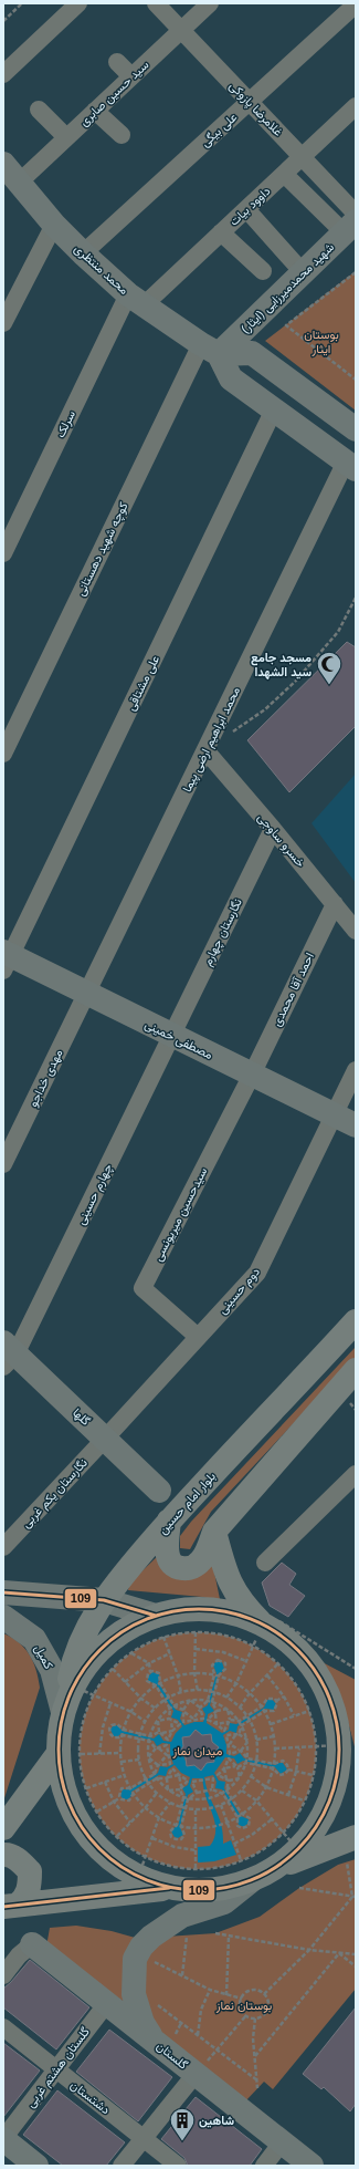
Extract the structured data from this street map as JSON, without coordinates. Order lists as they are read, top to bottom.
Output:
{
  "streets": {
    "main road": ["بلوار امام حسین"],
    "street": [
      "سید حسین صابری",
      "غلامرضا پازوکی",
      "علی بیگی",
      "داوود بیات",
      "محمد منتظری",
      "شهید محمدمیرزایی (ایثار)",
      "سرلک",
      "کوچه شهید دهستانی",
      "علی مشتاقی",
      "محمد ابراهیم ارضی پیما",
      "خسرو ساوجی",
      "نگارستان چهارم",
      "احمد آقا محمدی",
      "مصطفی خمینی",
      "مهدی خداجو",
      "چهارم حسینی",
      "سیدحسین میریونسی",
      "دوم حسینی",
      "گلها",
      "نگارستان یکم غربی",
      "کمیل",
      "گلستان",
      "گلستان هشتم غربی",
      "دشتستان"
    ]
  },
  "crossings": [
    ["سید حسین صابری", "غلامرضا پازوکی"],
    ["سید حسین صابری", "محمد منتظری"],
    ["غلامرضا پازوکی", "علی بیگی"],
    ["غلامرضا پازوکی", "داوود بیات"],
    ["علی بیگی", "محمد منتظری"],
    ["داوود بیات", "محمد منتظری"],
    ["داوود بیات", "سرلک"],
    ["محمد منتظری", "شهید محمدمیرزایی (ایثار)"],
    ["محمد منتظری", "سرلک"],
    ["محمد منتظری", "کوچه شهید دهستانی"],
    ["محمد منتظری", "علی مشتاقی"],
    ["محمد منتظری", "محمد ابراهیم ارضی پیما"],
    ["شهید محمدمیرزایی (ایثار)", "کوچه شهید دهستانی"],
    ["علی مشتاقی", "مصطفی خمینی"],
    ["محمد ابراهیم ارضی پیما", "خسرو ساوجی"],
    ["محمد ابراهیم ارضی پیما", "مصطفی خمینی"],
    ["محمد ابراهیم ارضی پیما", "مهدی خداجو"],
    ["خسرو ساوجی", "نگارستان چهارم"],
    ["خسرو ساوجی", "احمد آقا محمدی"],
    ["نگارستان چهارم", "مصطفی خمینی"],
    ["نگارستان چهارم", "چهارم حسینی"],
    ["احمد آقا محمدی", "مصطفی خمینی"],
    ["احمد آقا محمدی", "سیدحسین میریونسی"],
    ["مصطفی خمینی", "مهدی خداجو"],
    ["مصطفی خمینی", "چهارم حسینی"],
    ["مصطفی خمینی", "سیدحسین میریونسی"],
    ["مصطفی خمینی", "دوم حسینی"],
    ["چهارم حسینی", "گلها"],
    ["سیدحسین میریونسی", "دوم حسینی"],
    ["دوم حسینی", "گلها"],
    ["دوم حسینی", "نگارستان یکم غربی"],
    ["گلها", "نگارستان یکم غربی"],
    ["بلوار امام حسین", "کمیل"],
    ["گلستان", "گلستان هشتم غربی"],
    ["گلستان هشتم غربی", "دشتستان"]
  ],
  "parks": ["بوستان ایثار", "میدان نماز", "بوستان نماز"],
  "places": {
    "mosque": ["مسجد جامع سید الشهدا"],
    "building": ["شاهین"]
  },
  "lines": ["transit line 109"]
}
